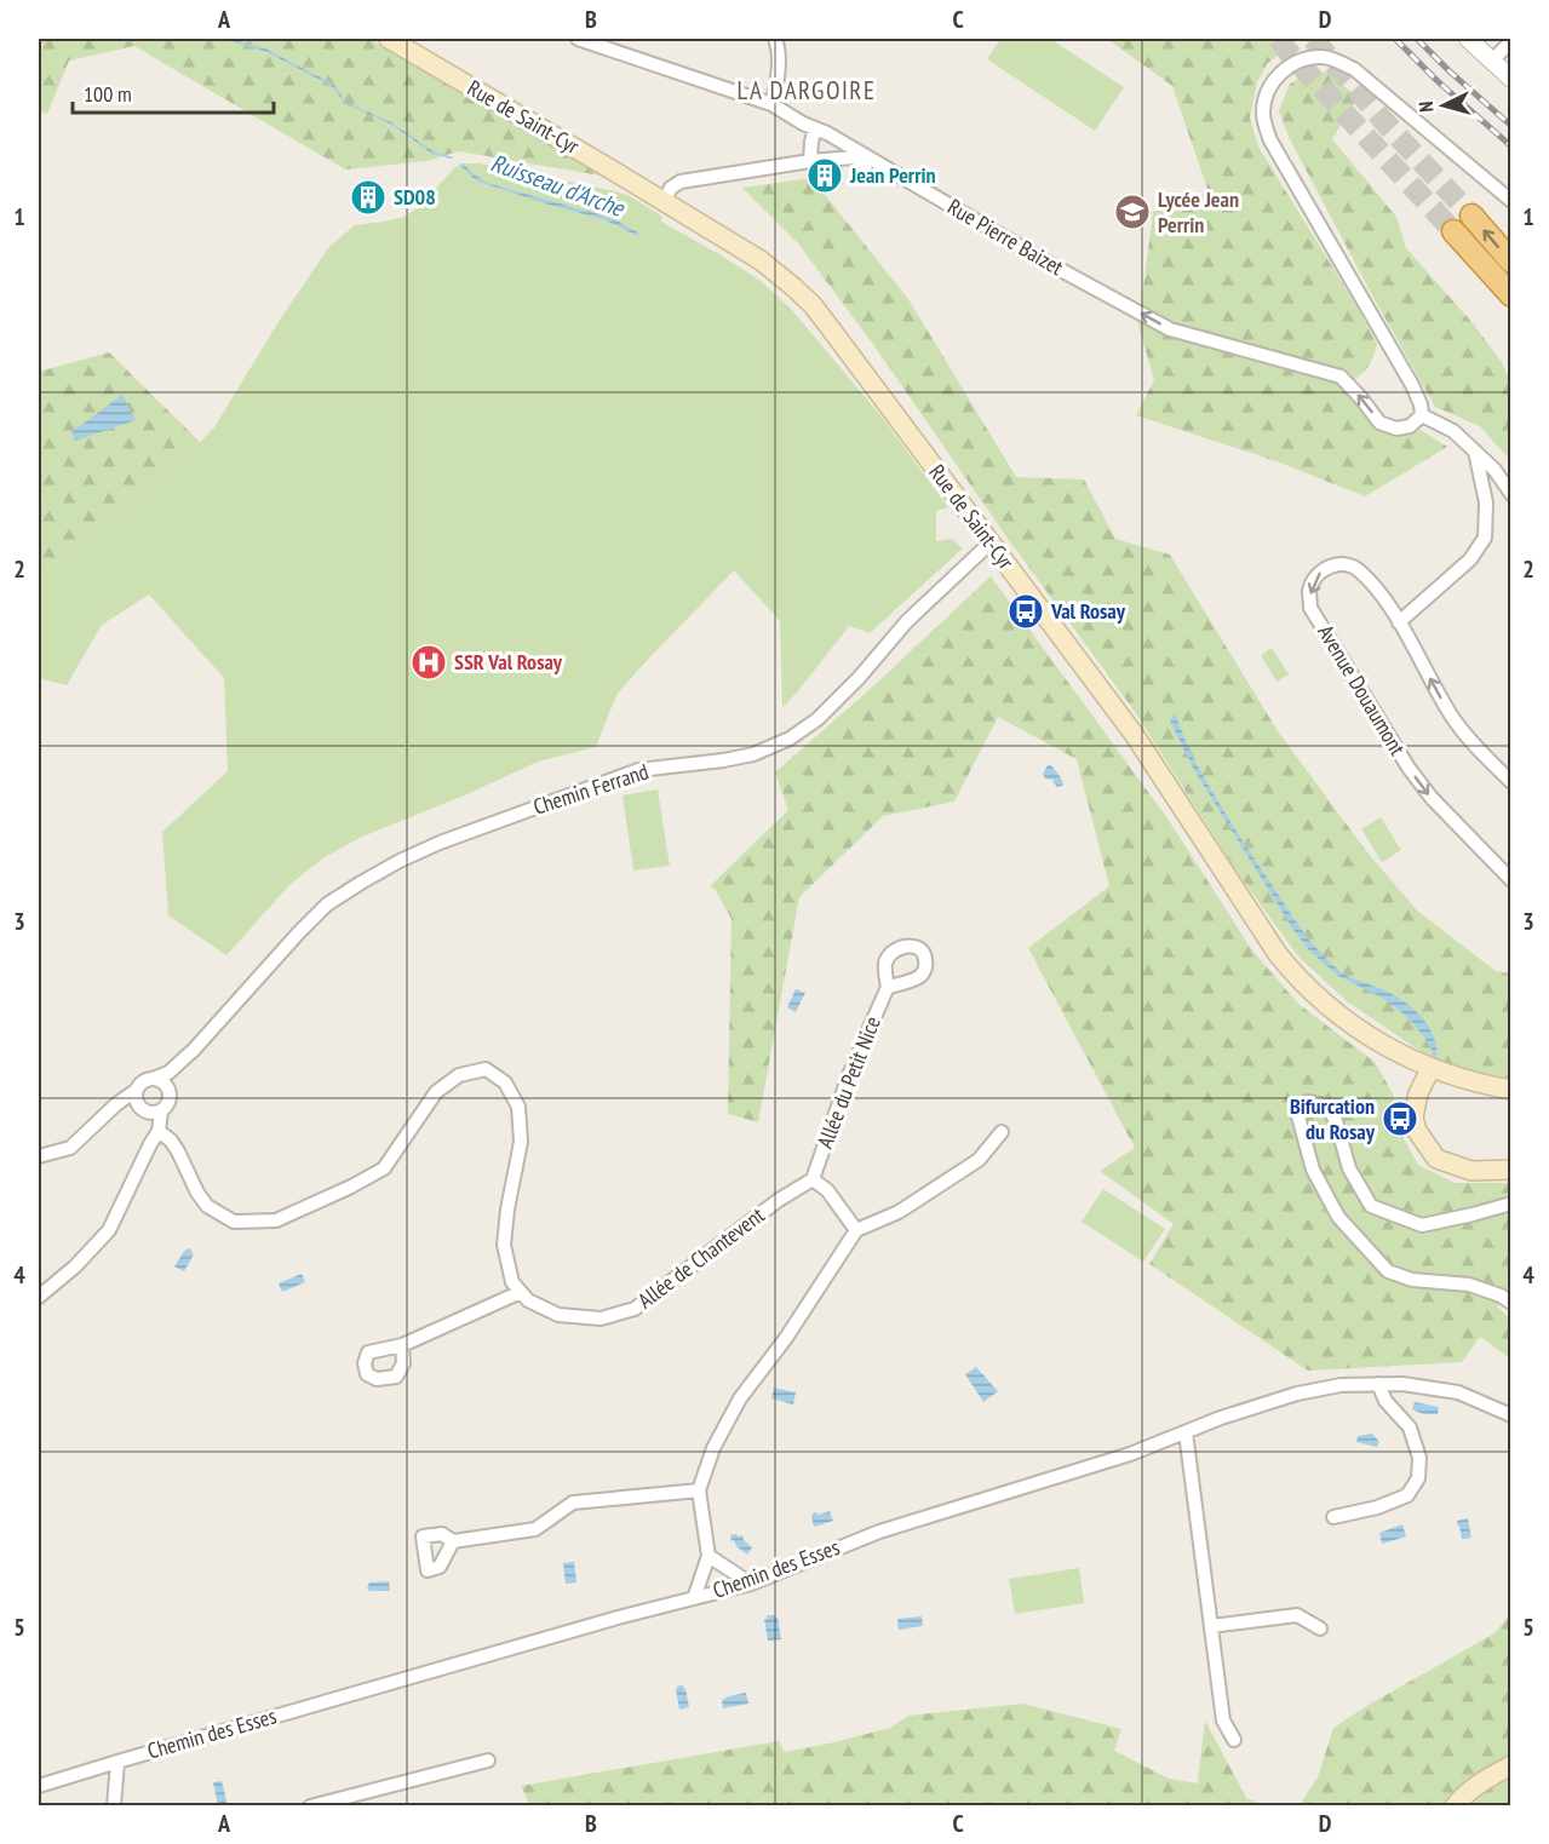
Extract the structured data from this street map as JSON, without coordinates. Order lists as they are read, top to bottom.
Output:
{
  "streets": {
    "main road": ["Rue de Saint-Cyr"],
    "street": [
      "Rue Pierre Baizet",
      "Avenue Douaumont",
      "Chemin Ferrand",
      "Allée du Petit Nice",
      "Allée de Chantevent",
      "Chemin des Esses"
    ]
  },
  "crossings": [
    ["Rue de Saint-Cyr", "Chemin Ferrand"],
    ["Allée du Petit Nice", "Allée de Chantevent"]
  ],
  "one_way": ["Rue Pierre Baizet"],
  "districts": ["LA DARGOIRE"],
  "water": ["Ruisseau d'Arche"],
  "places": {
    "building": ["Jean Perrin", "SD08"],
    "school or university": ["Lycée Jean Perrin"],
    "bus stop": ["Val Rosay", "Bifurcation du Rosay"],
    "hospital": ["SSR Val Rosay"]
  },
  "scale_bar": "100 m",
  "north": "left",
  "grid": {
    "columns": [
      "A",
      "B",
      "C",
      "D"
    ],
    "rows": [
      "1",
      "2",
      "3",
      "4",
      "5"
    ]
  }
}
